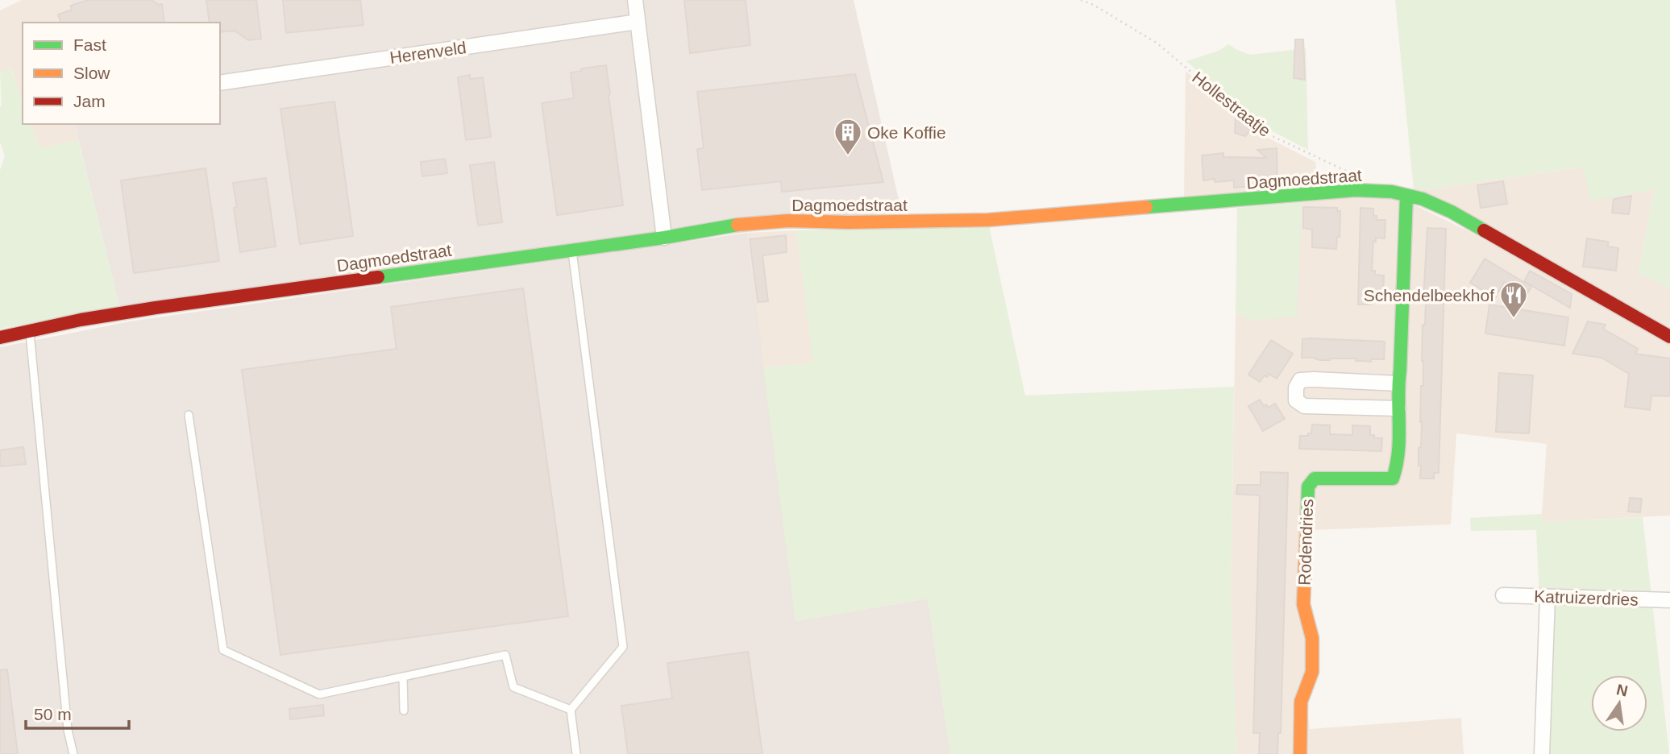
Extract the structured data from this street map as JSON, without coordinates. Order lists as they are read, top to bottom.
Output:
{
  "streets": {
    "street": [
      "Herenveld",
      "Dagmoedstraat",
      "Rodendries",
      "Katruizerdries"
    ],
    "path": ["Hollestraatje"]
  },
  "crossings": [
    ["Dagmoedstraat", "Rodendries"]
  ],
  "places": {
    "building": ["Oke Koffie"],
    "restaurant": ["Schendelbeekhof"]
  },
  "legend": ["Fast", "Slow", "Jam"],
  "scale_bar": "50 m",
  "north": "top"
}
